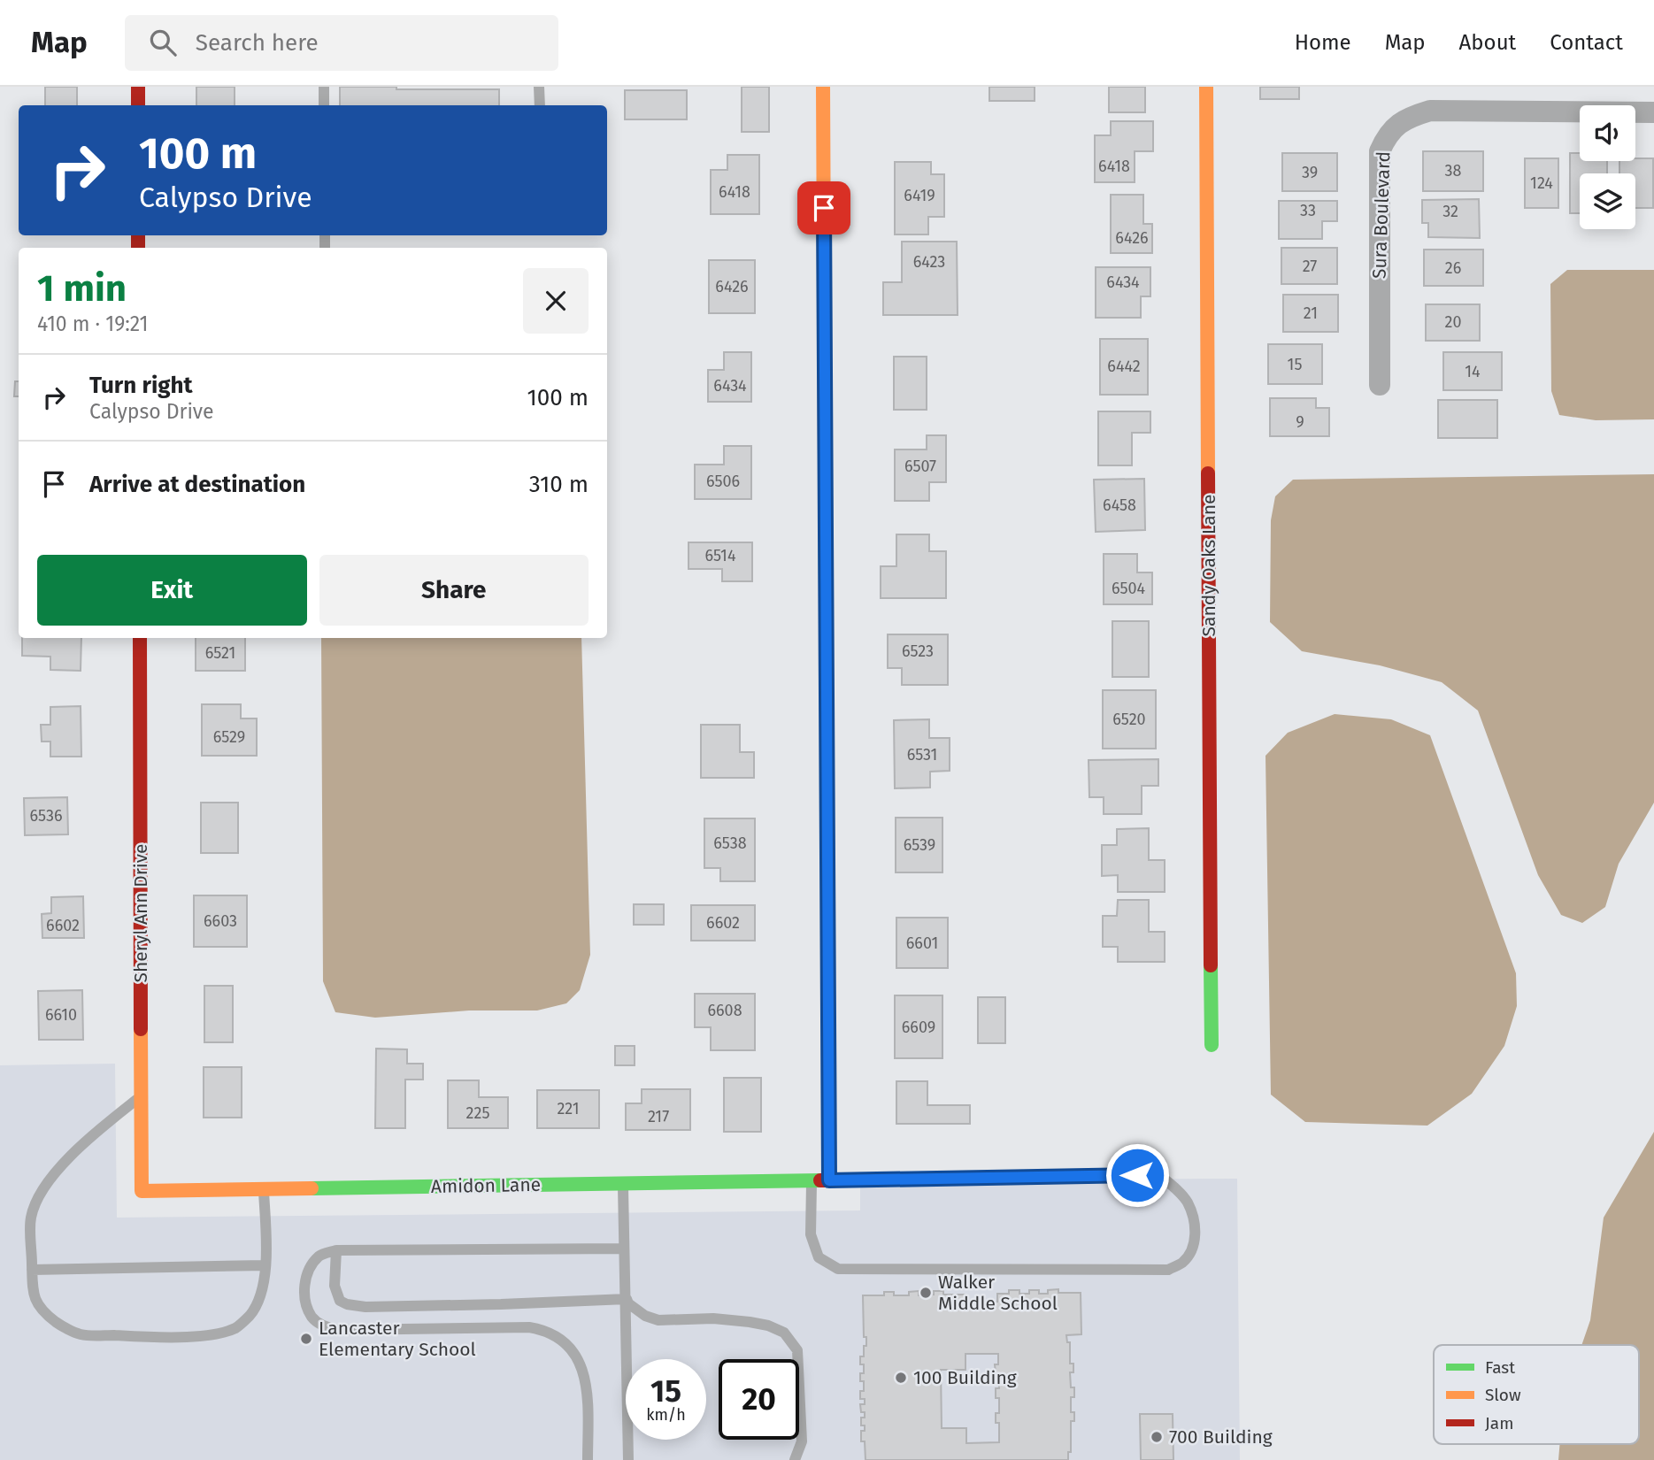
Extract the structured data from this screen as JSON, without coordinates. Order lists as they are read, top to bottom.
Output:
{
  "streets": {
    "street": [
      "Sura Boulevard",
      "Sandy Oaks Lane",
      "Sheryl Ann Drive",
      "Amidon Lane"
    ]
  },
  "crossings": [
    ["Sheryl Ann Drive", "Amidon Lane"]
  ],
  "places": [
    "Walker Middle School",
    "Lancaster Elementary School",
    "100 Building",
    "700 Building"
  ],
  "house_numbers": [
    "6418",
    "38",
    "39",
    "124",
    "6418",
    "6419",
    "33",
    "32",
    "6426",
    "6423",
    "27",
    "26",
    "6434",
    "6426",
    "21",
    "20",
    "15",
    "6442",
    "14",
    "6434",
    "9",
    "6507",
    "6506",
    "6458",
    "6514",
    "6504",
    "6523",
    "6521",
    "6520",
    "6529",
    "6531",
    "6536",
    "6538",
    "6539",
    "6603",
    "6602",
    "6602",
    "6601",
    "6608",
    "6610",
    "6609",
    "221",
    "225",
    "217"
  ],
  "legend": ["Fast", "Slow", "Jam"],
  "page": {
    "header": "Map",
    "search": "Search here",
    "nav": [
      "Home",
      "Map",
      "About",
      "Contact"
    ],
    "turn": ["100 m", "Calypso Drive"],
    "heading": ["1 min", "410 m · 19:21"],
    "list": [
      {
        "name": "Turn right",
        "note": "Calypso Drive",
        "value": "100 m"
      },
      {
        "name": "Arrive at destination",
        "value": "310 m"
      }
    ],
    "buttons": ["Exit", "Share"],
    "speed": "15 km/h",
    "limit": "20"
  }
}
